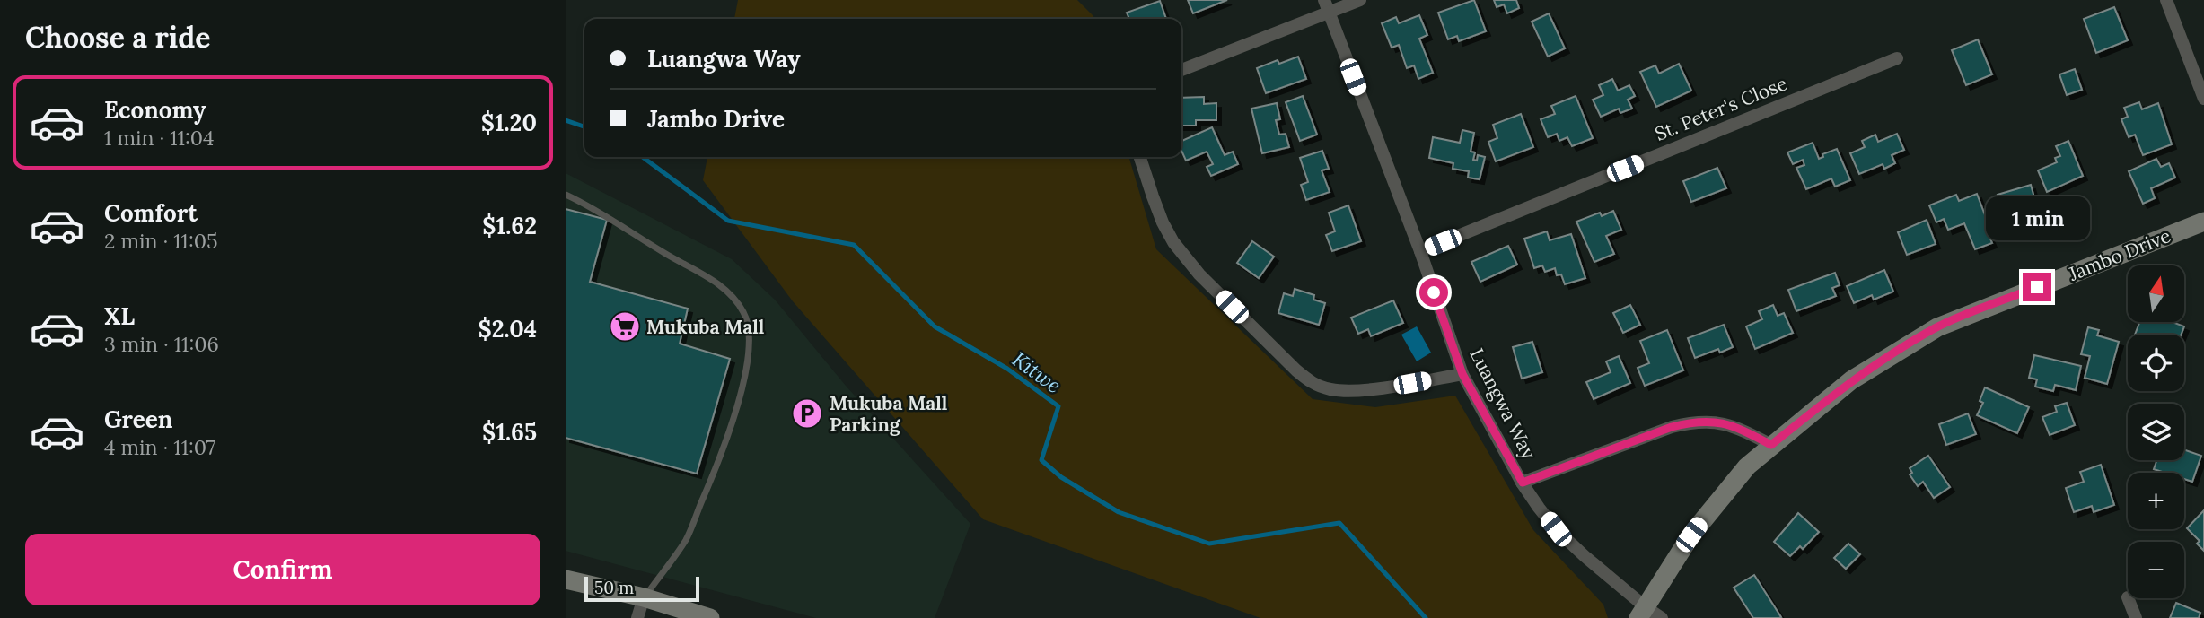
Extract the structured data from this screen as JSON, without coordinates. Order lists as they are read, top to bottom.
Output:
{
  "streets": {
    "main road": ["Jambo Drive"],
    "street": ["St. Peter's Close", "Luangwa Way"]
  },
  "crossings": [
    ["St. Peter's Close", "Luangwa Way"],
    ["Jambo Drive", "Luangwa Way"]
  ],
  "water": ["Kitwe"],
  "places": {
    "supermarket": ["Mukuba Mall"],
    "parking": ["Mukuba Mall Parking"]
  },
  "scale_bar": "50 m",
  "north": "top",
  "page": {
    "heading": "Choose a ride",
    "banner": ["Luangwa Way", "Jambo Drive"],
    "list": [
      {
        "name": "Economy",
        "note": "1 min · 11:04",
        "value": "$1.20"
      },
      {
        "name": "Comfort",
        "note": "2 min · 11:05",
        "value": "$1.62"
      },
      {
        "name": "XL",
        "note": "3 min · 11:06",
        "value": "$2.04"
      },
      {
        "name": "Green",
        "note": "4 min · 11:07",
        "value": "$1.65"
      }
    ],
    "bubble": "1 min",
    "map_buttons": ["+", "−"],
    "buttons": "Confirm",
    "scale": "50 m"
  }
}
